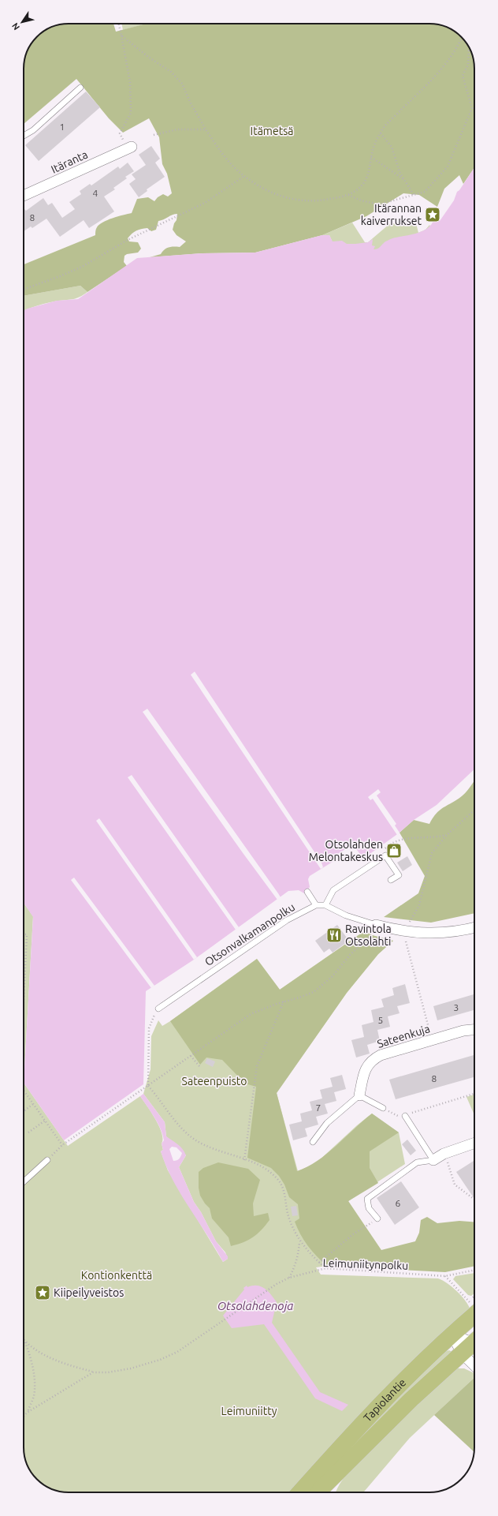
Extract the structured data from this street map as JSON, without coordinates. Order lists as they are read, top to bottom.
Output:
{
  "streets": {
    "main road": ["Tapiolantie"],
    "street": ["Itäranta", "Sateenkuja"],
    "lane": ["Otsonvalkamanpolku"],
    "path": ["Leimuniitynpolku"]
  },
  "water": ["Otsolahdenoja"],
  "parks": [
    "Itämetsä",
    "Sateenpuisto",
    "Kontionkenttä",
    "Leimuniitty"
  ],
  "places": {
    "place": ["Itärannan kaiverrukset", "Kiipeilyveistos"],
    "shop": ["Otsolahden Melontakeskus"],
    "restaurant": ["Ravintola Otsolahti"]
  },
  "house_numbers": [
    "1",
    "4",
    "8",
    "3",
    "5",
    "8",
    "7",
    "6"
  ],
  "north": "bottom left"
}
